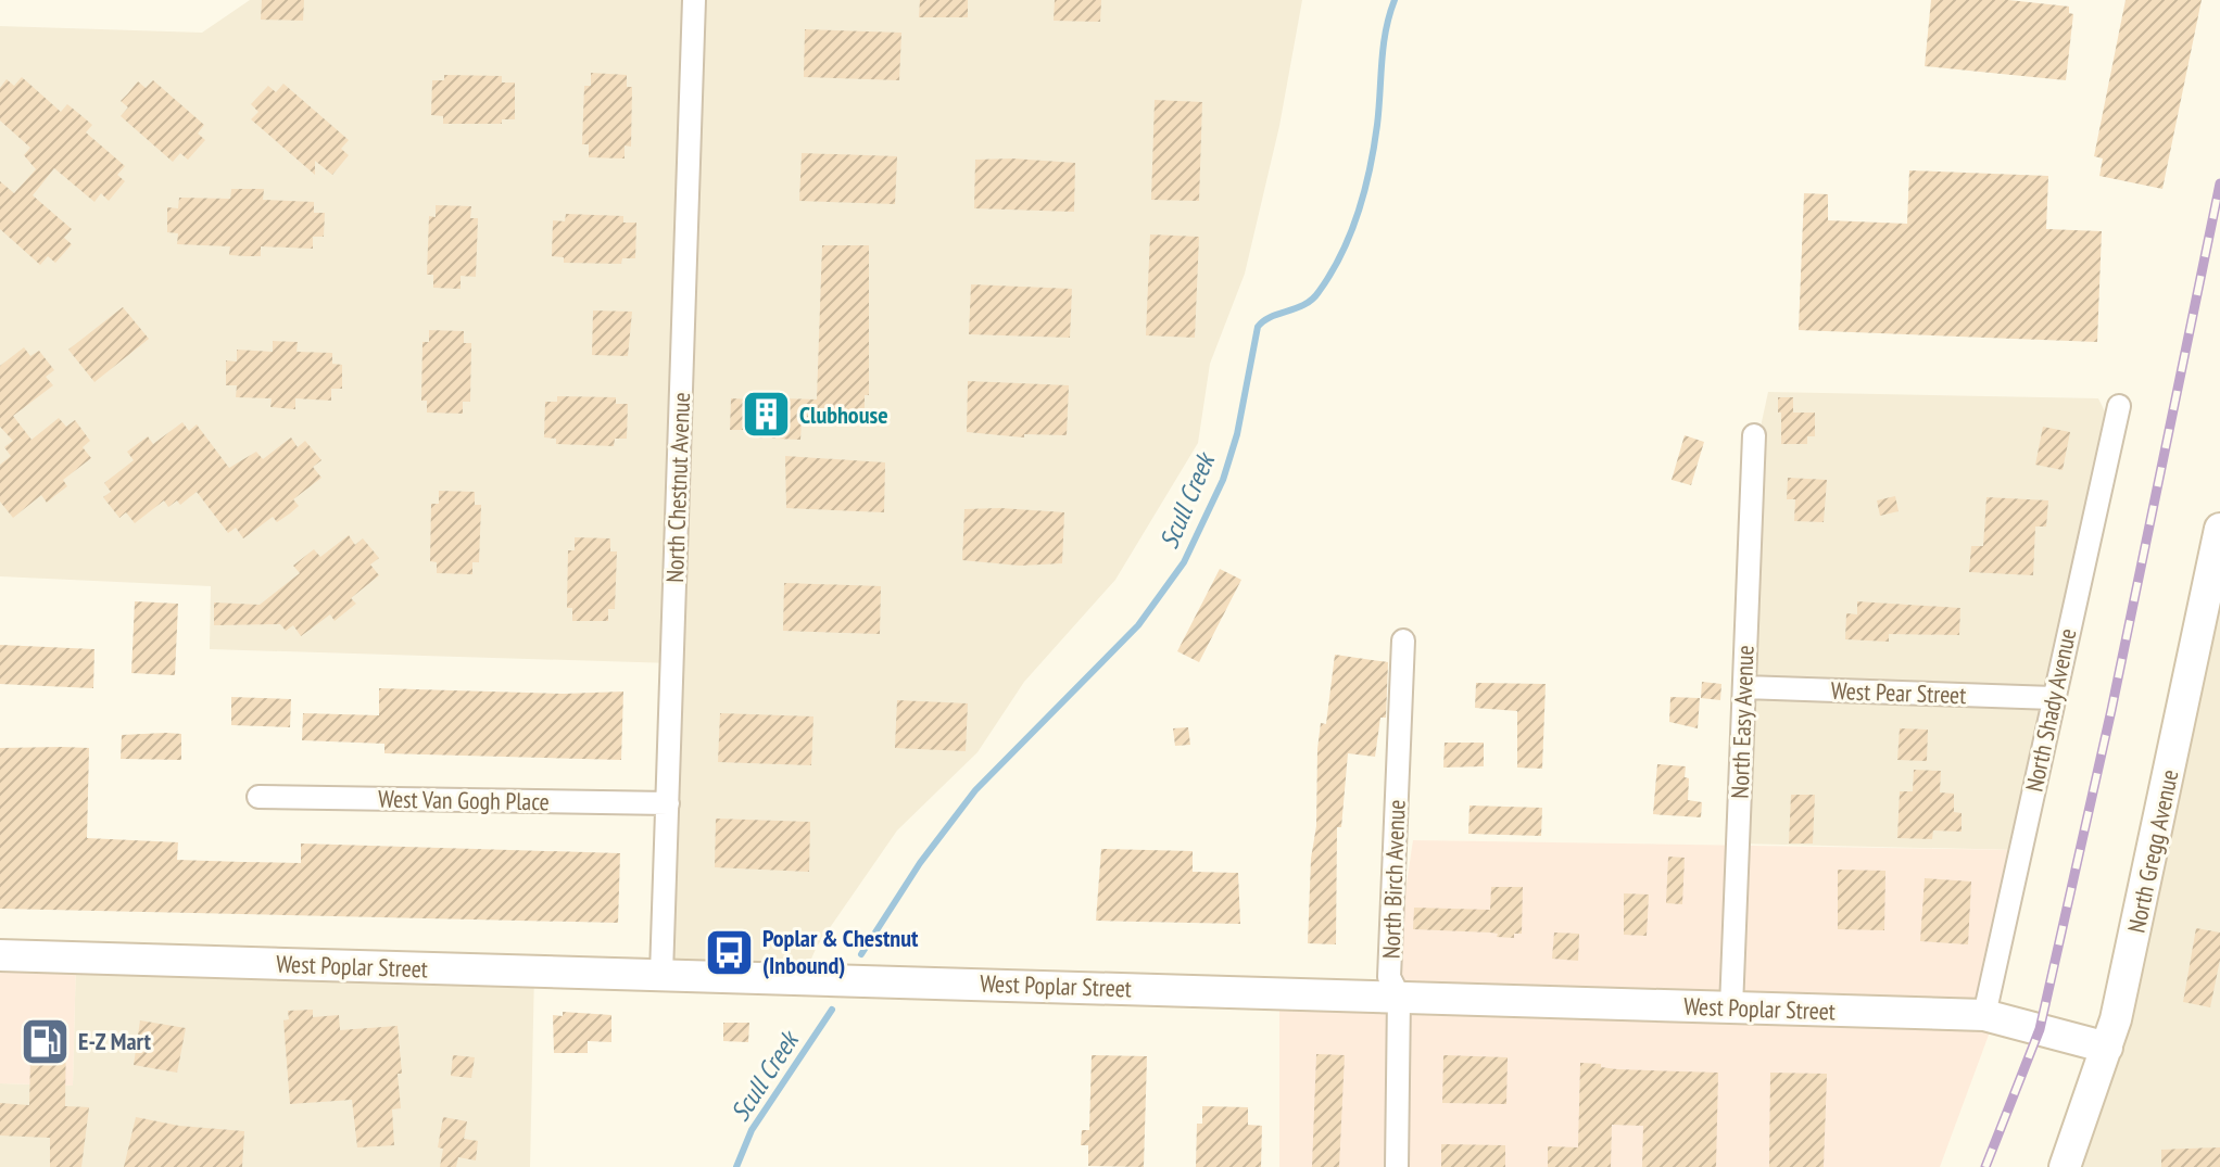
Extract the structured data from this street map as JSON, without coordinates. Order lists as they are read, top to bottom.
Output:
{
  "streets": {
    "street": [
      "North Chestnut Avenue",
      "West Pear Street",
      "North Shady Avenue",
      "North Easy Avenue",
      "West Van Gogh Place",
      "North Gregg Avenue",
      "North Birch Avenue",
      "West Poplar Street"
    ]
  },
  "crossings": [
    ["North Chestnut Avenue", "West Van Gogh Place"],
    ["North Chestnut Avenue", "West Poplar Street"],
    ["West Pear Street", "North Shady Avenue"],
    ["West Pear Street", "North Easy Avenue"],
    ["North Shady Avenue", "West Poplar Street"],
    ["North Easy Avenue", "West Poplar Street"],
    ["North Gregg Avenue", "West Poplar Street"],
    ["North Birch Avenue", "West Poplar Street"]
  ],
  "water": ["Scull Creek"],
  "places": {
    "building": ["Clubhouse"],
    "bus stop": ["Poplar & Chestnut (Inbound)"],
    "fuel station": ["E-Z Mart"]
  }
}
